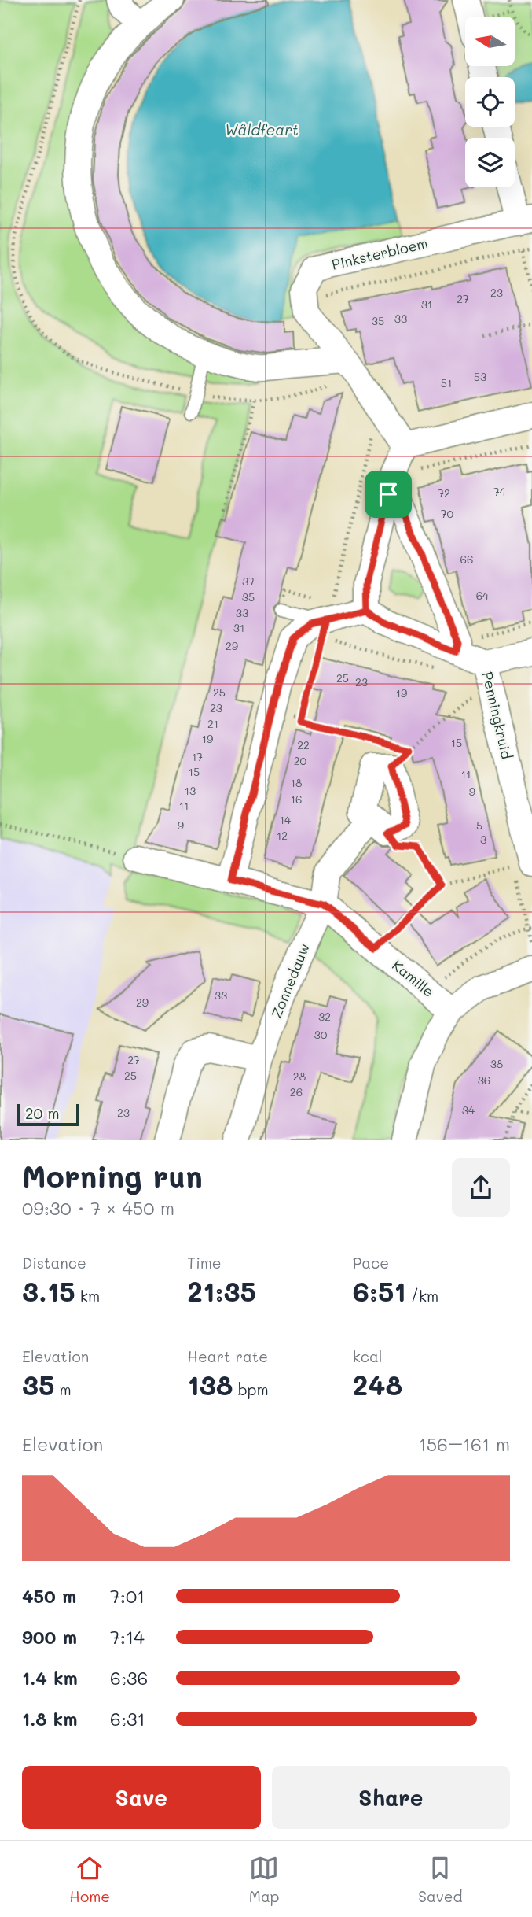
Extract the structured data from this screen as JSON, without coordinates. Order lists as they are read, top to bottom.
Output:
{
  "streets": {
    "street": [
      "Pinksterbloem",
      "Penningkruid",
      "Kamille",
      "Zonnedauw"
    ]
  },
  "crossings": [
    ["Kamille", "Zonnedauw"]
  ],
  "water": ["Wâldfeart"],
  "house_numbers": [
    "23",
    "27",
    "31",
    "33",
    "35",
    "53",
    "51",
    "74",
    "72",
    "70",
    "66",
    "37",
    "64",
    "35",
    "33",
    "31",
    "29",
    "25",
    "23",
    "25",
    "19",
    "23",
    "21",
    "19",
    "15",
    "22",
    "17",
    "20",
    "15",
    "11",
    "18",
    "13",
    "9",
    "16",
    "11",
    "14",
    "9",
    "5",
    "12",
    "3",
    "33",
    "29",
    "32",
    "30",
    "27",
    "38",
    "25",
    "28",
    "36",
    "26",
    "34",
    "23"
  ],
  "scale_bar": "20 m",
  "north": "left",
  "page": {
    "scale": "20 m",
    "heading": ["Morning run", "09:30 · 7 × 450 m"],
    "stats": [
      ["Distance", "3.15 km"],
      ["Time", "21:35"],
      ["Pace", "6:51 /km"],
      ["Elevation", "35 m"],
      ["Heart rate", "138 bpm"],
      ["kcal", "248"]
    ],
    "chart": ["Elevation", "156–161 m"],
    "list": [
      {
        "name": "450 m",
        "note": "7:01"
      },
      {
        "name": "900 m",
        "note": "7:14"
      },
      {
        "name": "1.4 km",
        "note": "6:36"
      },
      {
        "name": "1.8 km",
        "note": "6:31"
      }
    ],
    "buttons": ["Save", "Share"],
    "tabs": ["Home", "Map", "Saved"]
  }
}
